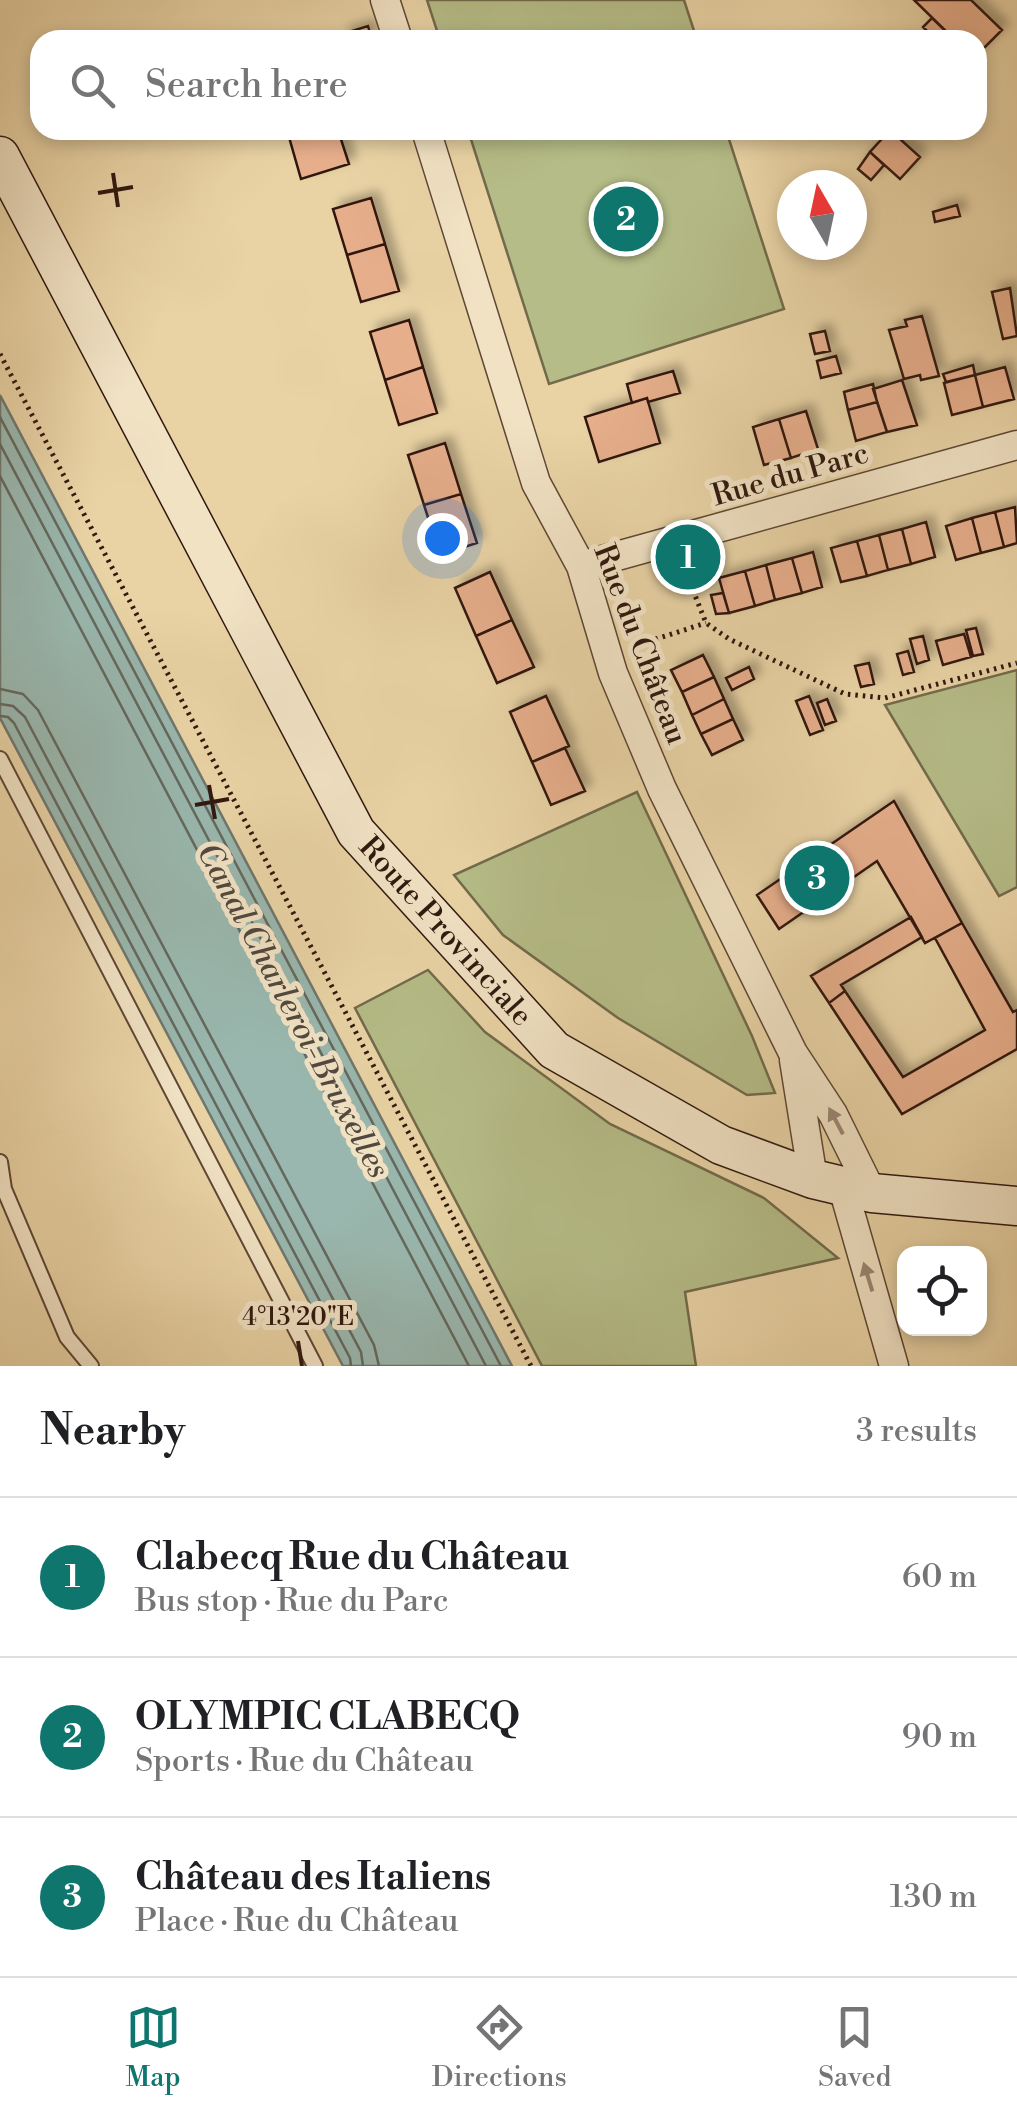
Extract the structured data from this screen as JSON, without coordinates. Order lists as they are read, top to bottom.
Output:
{
  "streets": {
    "main road": ["Route Provinciale"],
    "street": ["Rue du Parc", "Rue du Château"]
  },
  "crossings": [
    ["Rue du Parc", "Rue du Château"],
    ["Rue du Château", "Route Provinciale"]
  ],
  "water": ["Canal Charleroi-Bruxelles"],
  "north": "top",
  "page": {
    "search": "Search here",
    "pins": ["2", "1", "3"],
    "heading": ["Nearby", "3 results"],
    "list": [
      {
        "mark": "1",
        "name": "Clabecq Rue du Château",
        "note": "Bus stop · Rue du Parc",
        "value": "60 m"
      },
      {
        "mark": "2",
        "name": "OLYMPIC CLABECQ",
        "note": "Sports · Rue du Château",
        "value": "90 m"
      },
      {
        "mark": "3",
        "name": "Château des Italiens",
        "note": "Place · Rue du Château",
        "value": "130 m"
      }
    ],
    "nav": ["Map", "Directions", "Saved"]
  },
  "coordinates": ["4°13'20\"E"]
}
